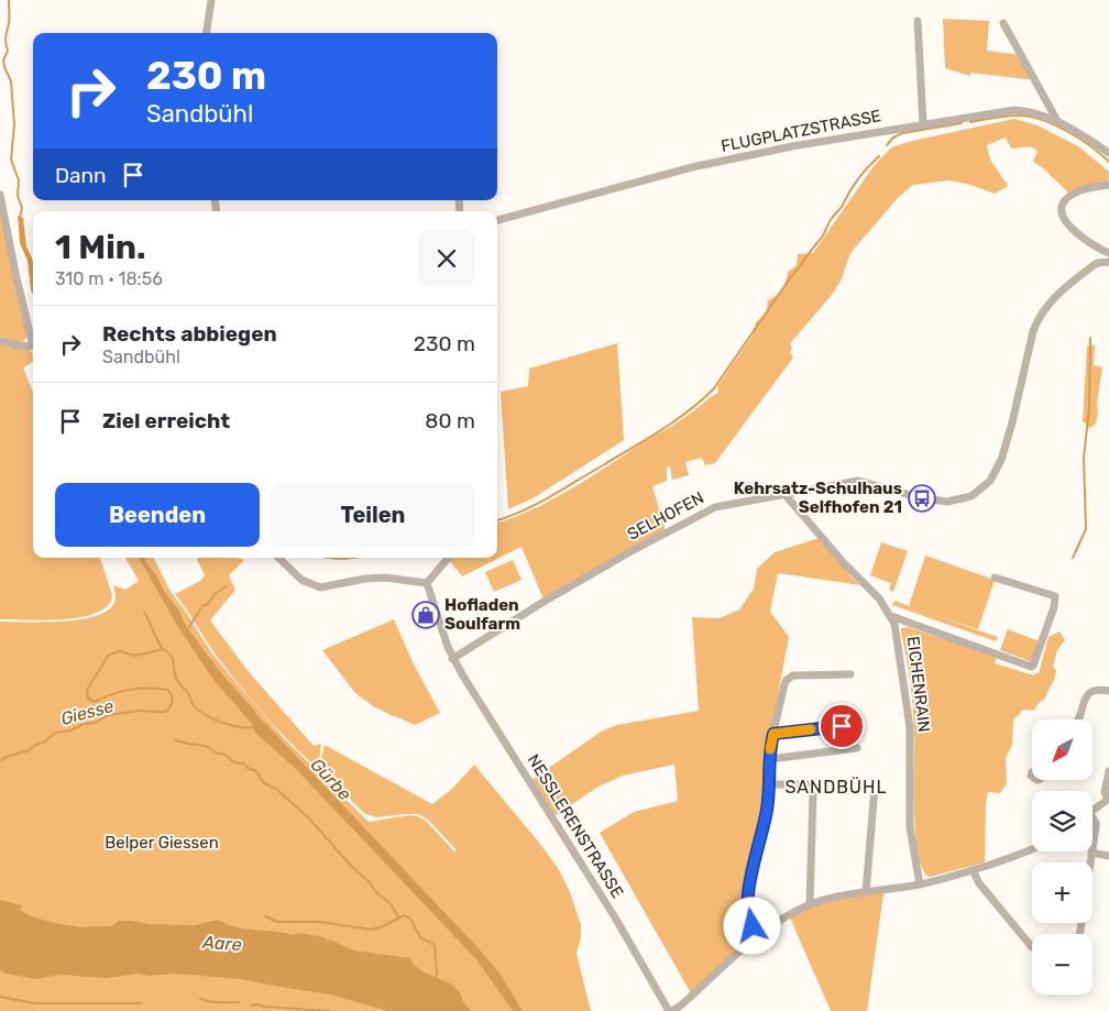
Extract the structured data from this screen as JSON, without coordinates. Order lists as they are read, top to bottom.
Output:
{
  "streets": {
    "street": [
      "FLUGPLATZSTRASSE",
      "SELHOFEN",
      "EICHENRAIN",
      "NESSLERENSTRASSE"
    ]
  },
  "crossings": [
    ["SELHOFEN", "EICHENRAIN"],
    ["SELHOFEN", "NESSLERENSTRASSE"]
  ],
  "districts": ["SANDBÜHL"],
  "water": ["Giesse", "Gürbe", "Aare"],
  "parks": ["Belper Giessen"],
  "places": {
    "bus stop": ["Kehrsatz-Schulhaus Selfhofen 21"],
    "shop": ["Hofladen Soulfarm"]
  },
  "north": "bottom left",
  "page": {
    "turn": ["230 m", "Sandbühl"],
    "then": "Dann",
    "heading": ["1 Min.", "310 m · 18:56"],
    "list": [
      {
        "name": "Rechts abbiegen",
        "note": "Sandbühl",
        "value": "230 m"
      },
      {
        "name": "Ziel erreicht",
        "value": "80 m"
      }
    ],
    "buttons": ["Beenden", "Teilen"],
    "map_buttons": ["+", "−"]
  }
}
